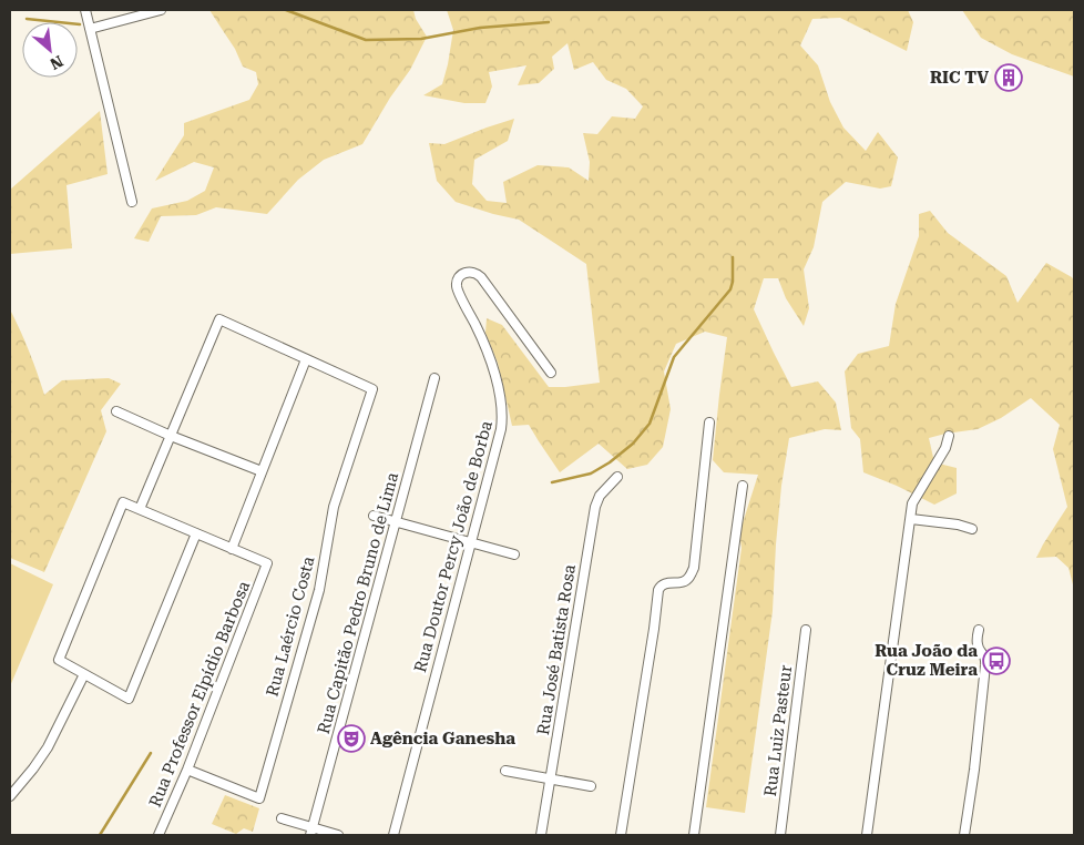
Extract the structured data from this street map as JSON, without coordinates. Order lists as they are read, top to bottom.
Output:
{
  "streets": {
    "street": [
      "Rua Doutor Percy João de Borba",
      "Rua Capitão Pedro Bruno de Lima",
      "Rua Laércio Costa",
      "Rua José Batista Rosa",
      "Rua Professor Elpídio Barbosa",
      "Rua Luiz Pasteur"
    ]
  },
  "crossings": [
    ["Rua Laércio Costa", "Rua Professor Elpídio Barbosa"]
  ],
  "places": {
    "building": ["RIC TV"],
    "bus stop": ["Rua João da Cruz Meira"],
    "theatre": ["Agência Ganesha"]
  },
  "north": "bottom right"
}
